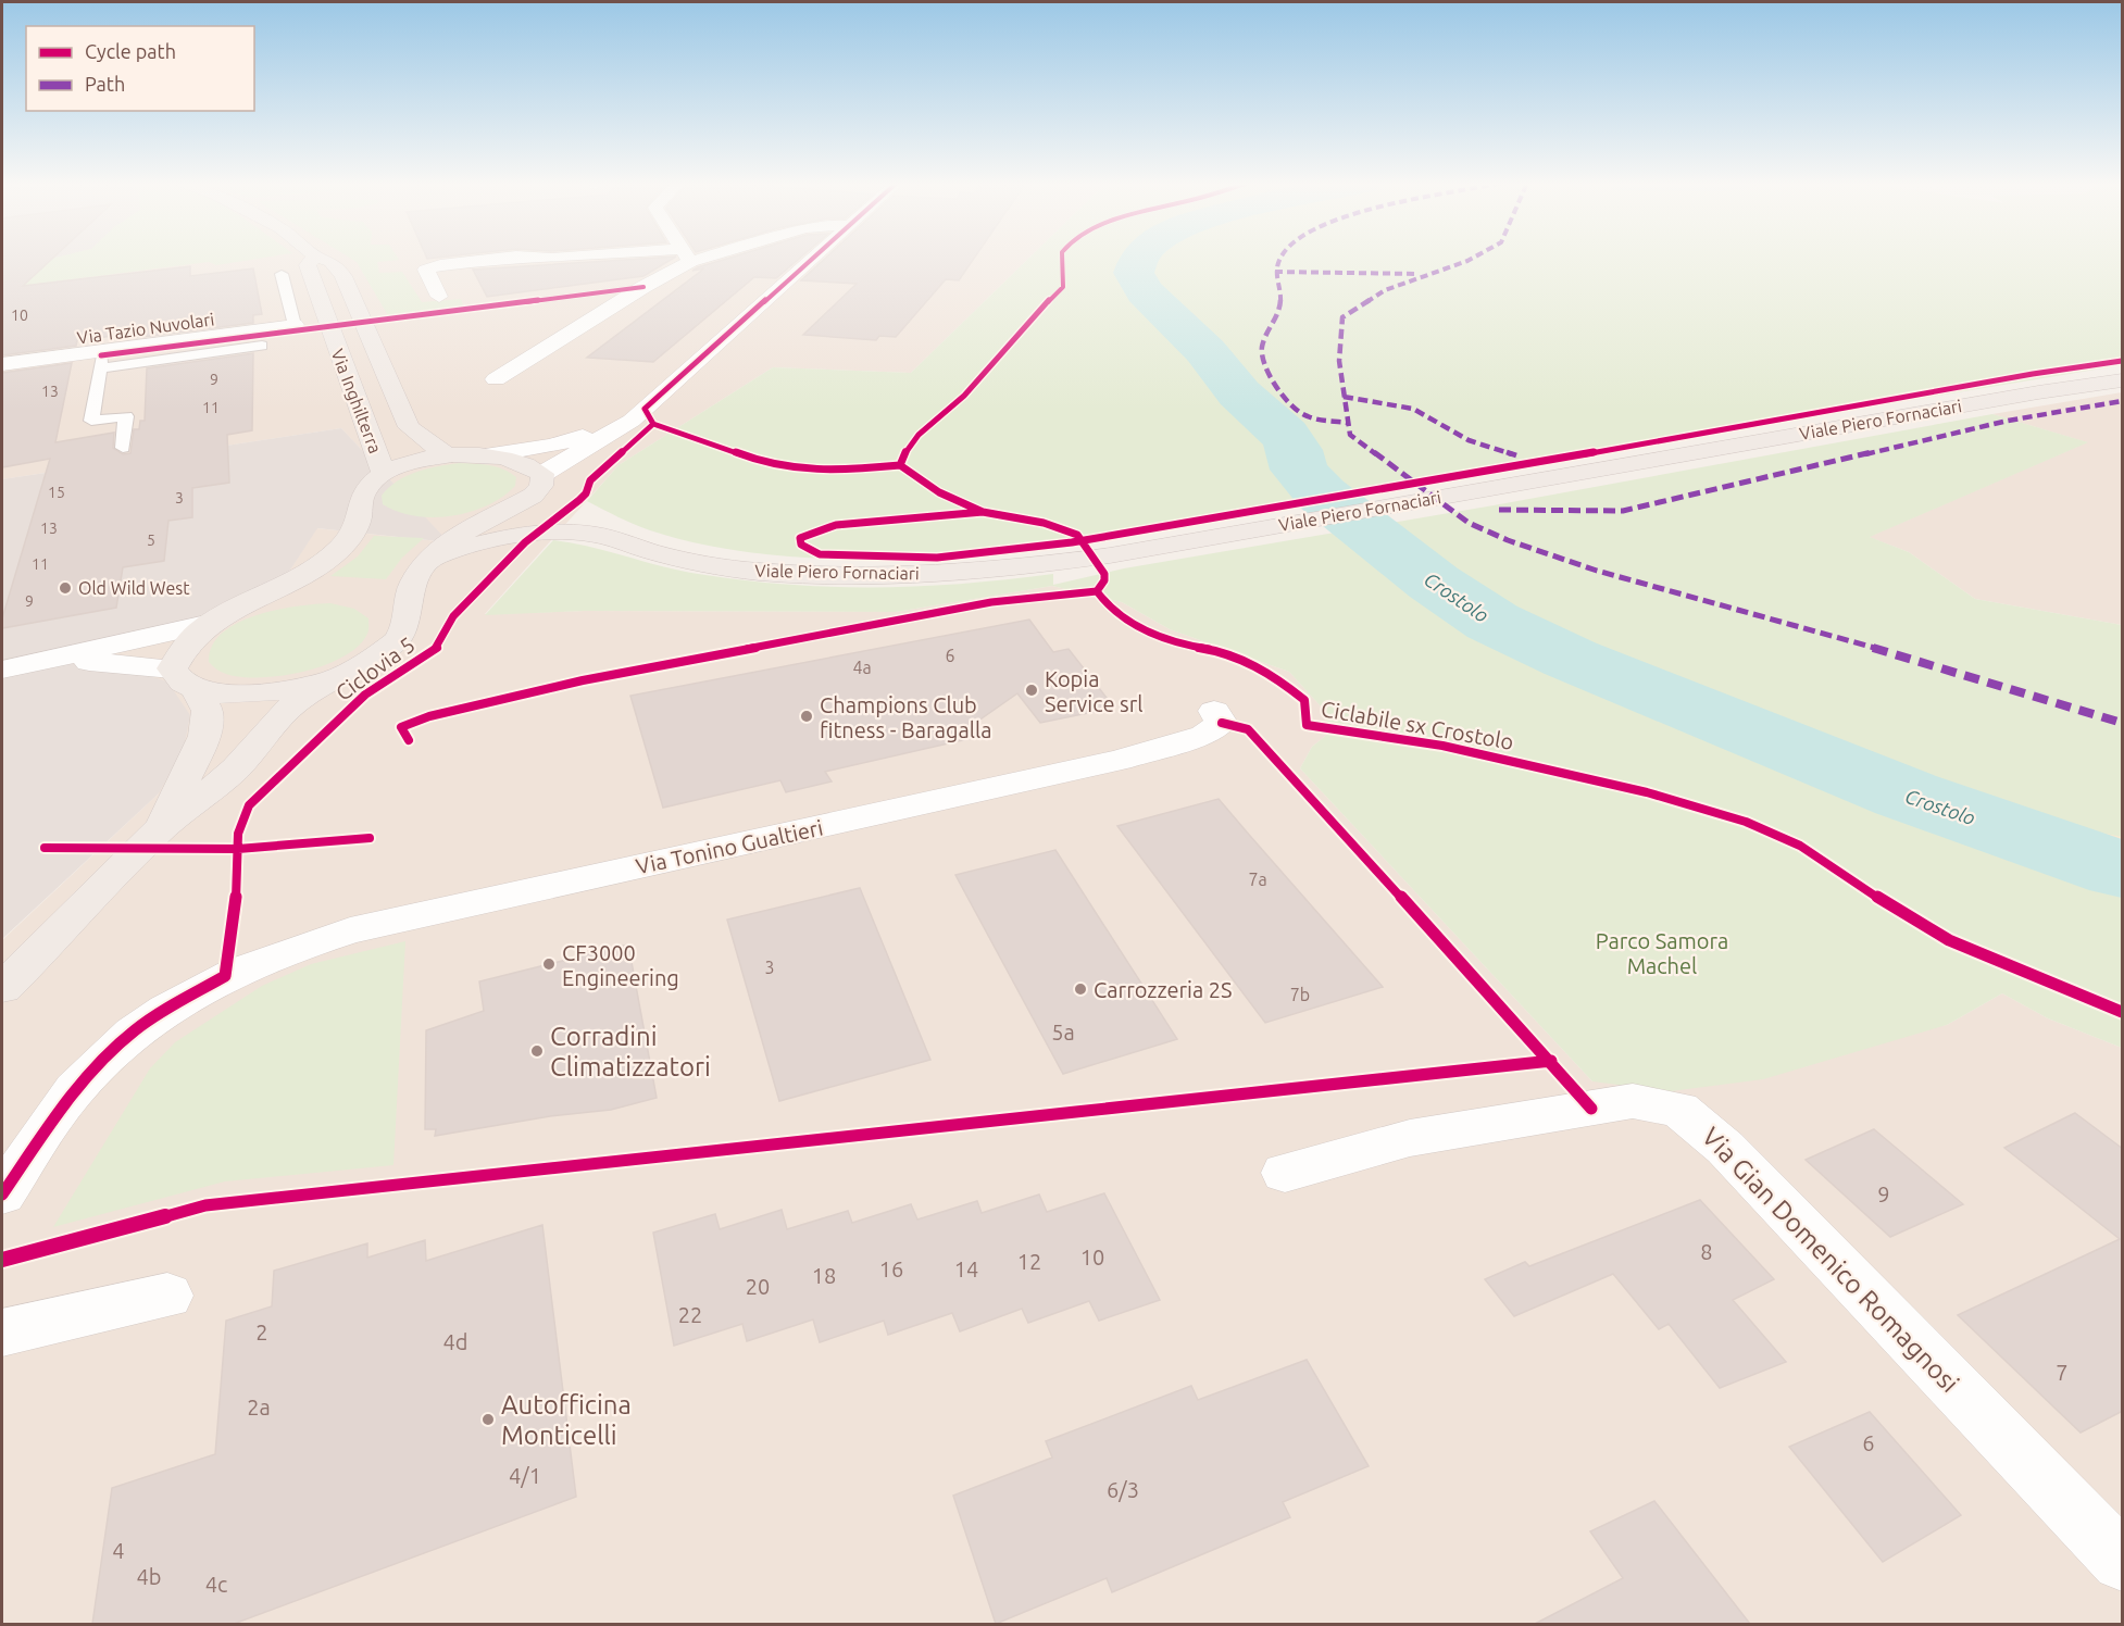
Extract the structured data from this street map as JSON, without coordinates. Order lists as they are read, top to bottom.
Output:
{
  "streets": {
    "main road": ["Via Inghilterra", "Viale Piero Fornaciari"],
    "street": ["Via Tazio Nuvolari", "Via Tonino Gualtieri", "Via Gian Domenico Romagnosi"],
    "cycle path": ["Ciclovia 5", "Ciclabile sx Crostolo"]
  },
  "crossings": [
    ["Via Inghilterra", "Viale Piero Fornaciari"]
  ],
  "water": ["Crostolo"],
  "parks": ["Parco Samora Machel"],
  "places": [
    "Old Wild West",
    "Kopia Service srl",
    "Champions Club fitness - Baragalla",
    "CF3000 Engineering",
    "Carrozzeria 2S",
    "Corradini Climatizzatori",
    "Autofficina Monticelli"
  ],
  "house_numbers": [
    "10",
    "9",
    "13",
    "11",
    "15",
    "3",
    "13",
    "5",
    "11",
    "9",
    "6",
    "4a",
    "7a",
    "3",
    "7b",
    "5a",
    "9",
    "8",
    "10",
    "12",
    "16",
    "14",
    "18",
    "20",
    "22",
    "2",
    "4d",
    "7",
    "2a",
    "6",
    "4/1",
    "6/3",
    "4",
    "4b",
    "4c"
  ],
  "legend": ["Cycle path", "Path"]
}
